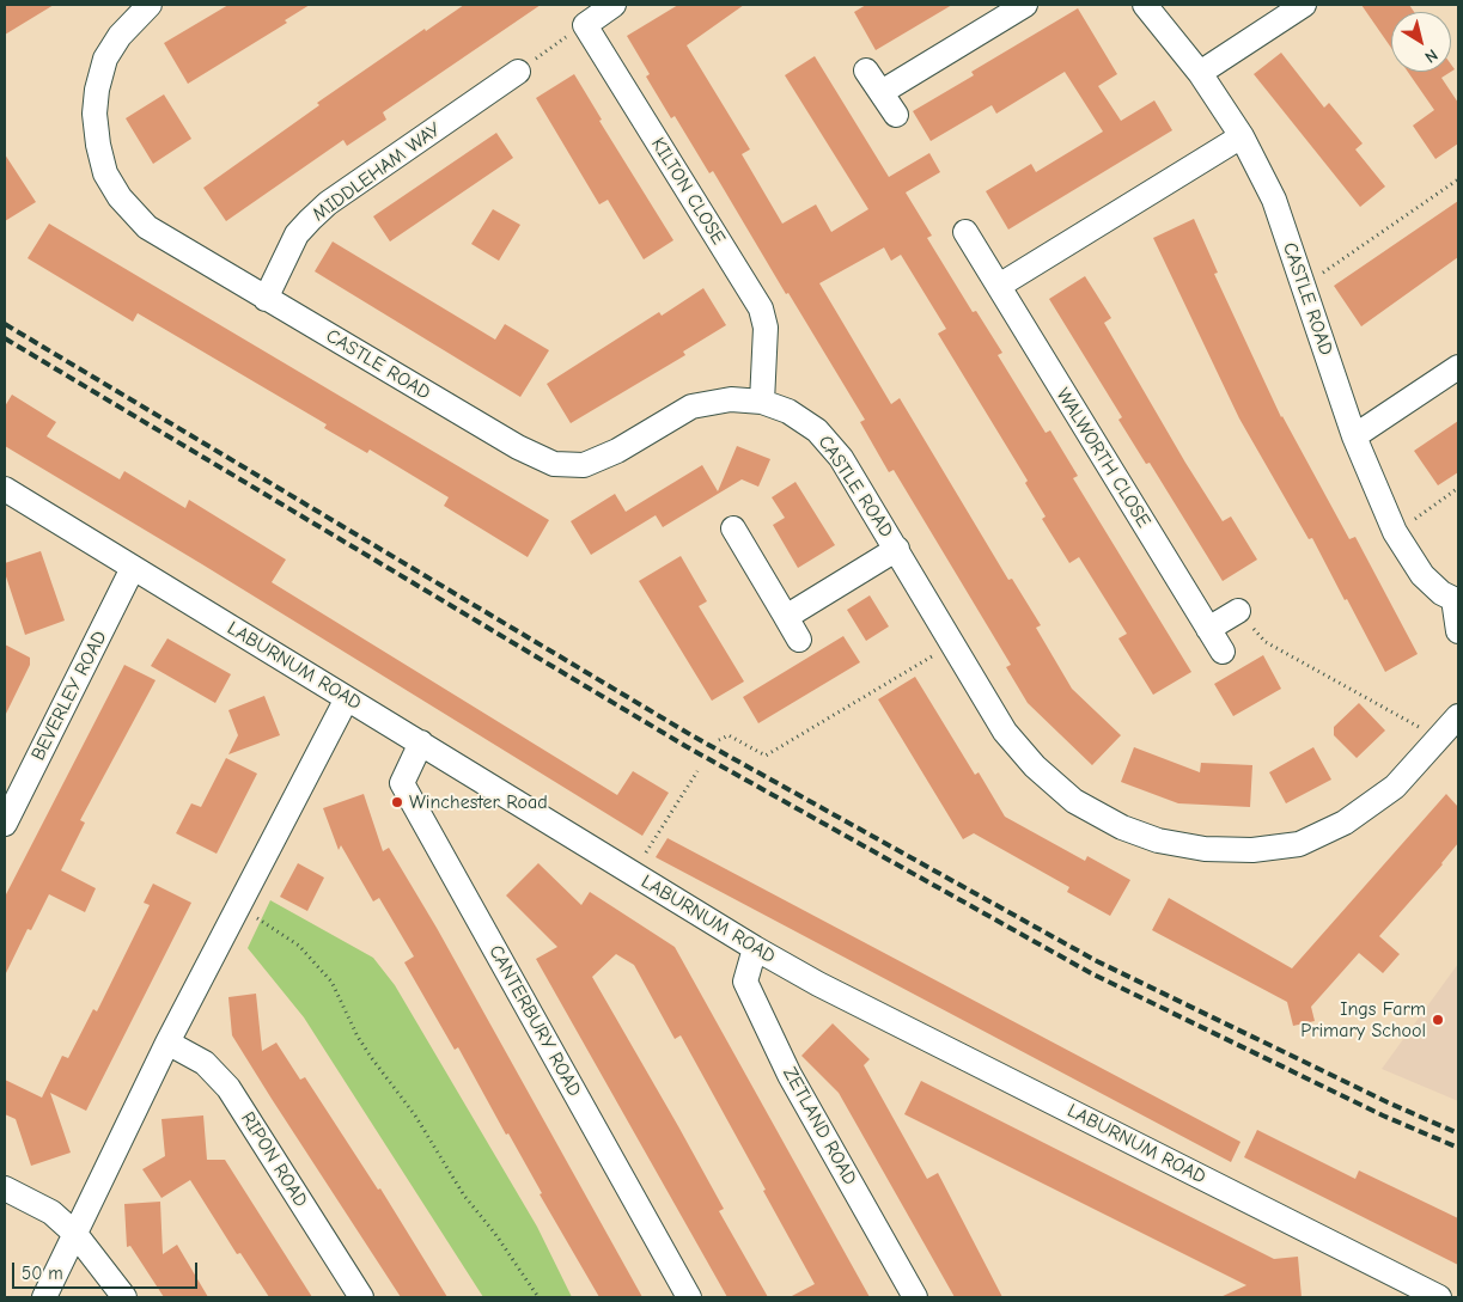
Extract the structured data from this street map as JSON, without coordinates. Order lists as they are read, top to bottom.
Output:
{
  "streets": {
    "street": [
      "MIDDLEHAM WAY",
      "KILTON CLOSE",
      "CASTLE ROAD",
      "WALWORTH CLOSE",
      "LABURNUM ROAD",
      "BEVERLEY ROAD",
      "CANTERBURY ROAD",
      "ZETLAND ROAD",
      "RIPON ROAD"
    ]
  },
  "crossings": [
    ["MIDDLEHAM WAY", "CASTLE ROAD"],
    ["KILTON CLOSE", "CASTLE ROAD"],
    ["LABURNUM ROAD", "BEVERLEY ROAD"],
    ["LABURNUM ROAD", "CANTERBURY ROAD"],
    ["LABURNUM ROAD", "ZETLAND ROAD"]
  ],
  "places": ["Winchester Road", "Ings Farm Primary School"],
  "scale_bar": "50 m",
  "north": "bottom right"
}
